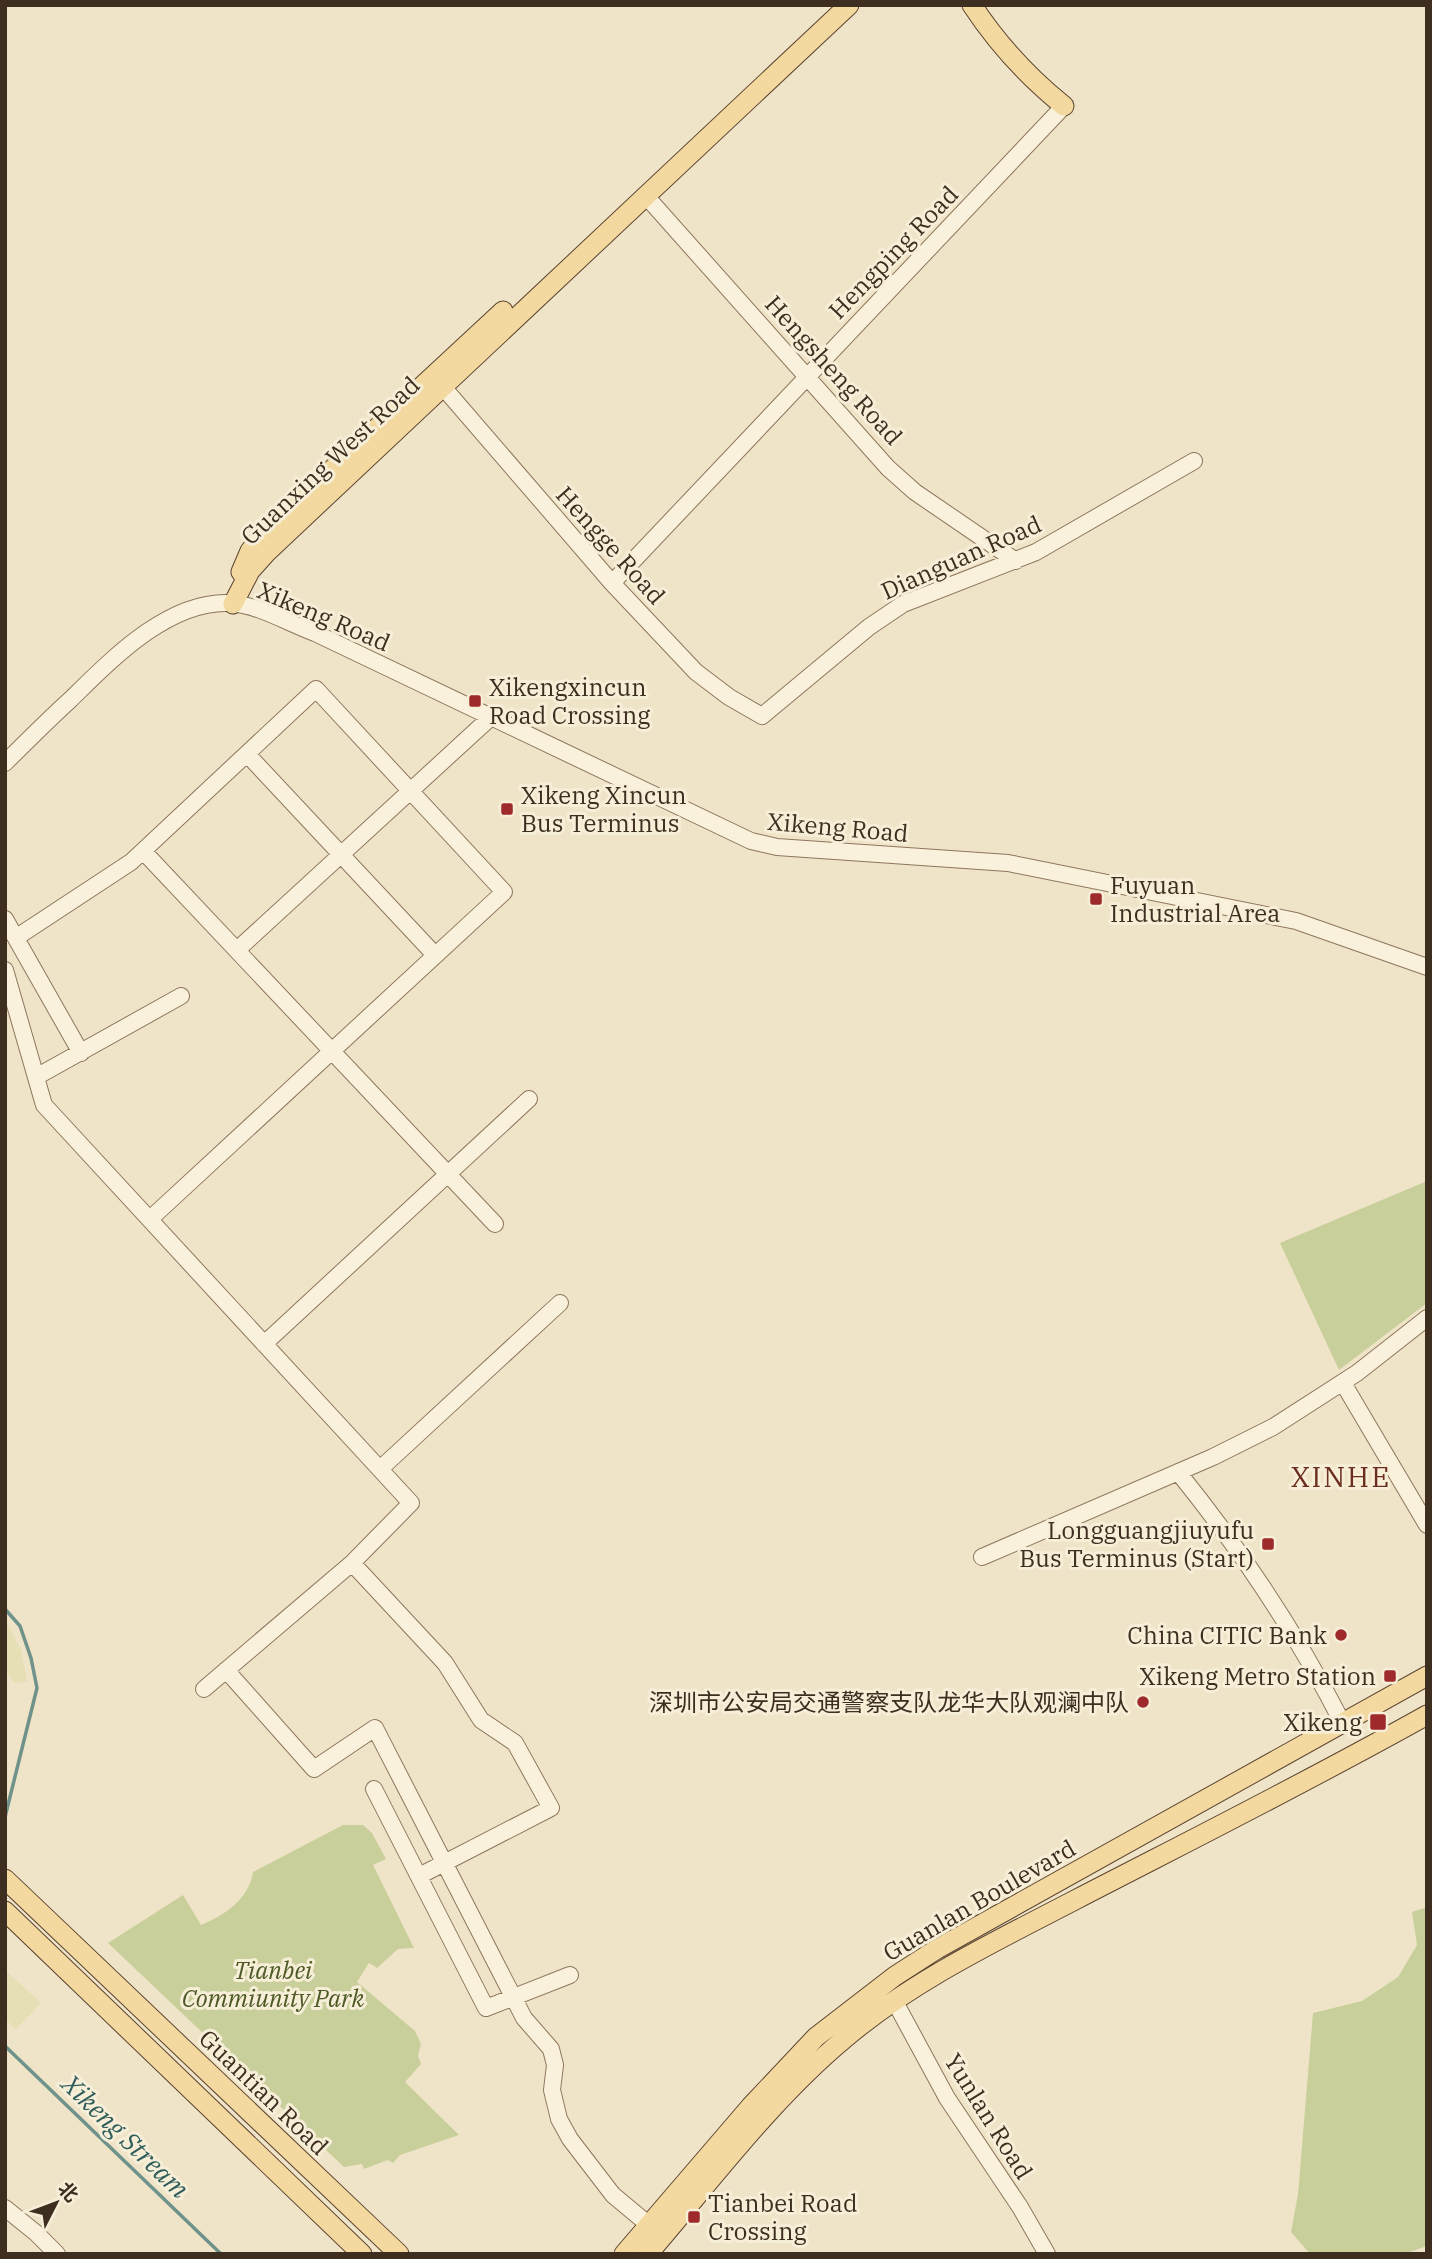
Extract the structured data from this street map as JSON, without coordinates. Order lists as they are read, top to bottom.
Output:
{
  "streets": {
    "main road": ["Guanxing West Road", "Guanlan Boulevard", "Guantian Road"],
    "street": [
      "Hengping Road",
      "Hengsheng Road",
      "Hengge Road",
      "Dianguan Road",
      "Xikeng Road",
      "Yunlan Road"
    ]
  },
  "crossings": [
    ["Hengping Road", "Hengsheng Road"],
    ["Hengping Road", "Hengge Road"],
    ["Hengsheng Road", "Guanxing West Road"],
    ["Hengsheng Road", "Dianguan Road"],
    ["Guanxing West Road", "Hengge Road"],
    ["Guanxing West Road", "Xikeng Road"],
    ["Hengge Road", "Dianguan Road"],
    ["Guanlan Boulevard", "Yunlan Road"]
  ],
  "districts": ["XINHE"],
  "water": ["Xikeng Stream"],
  "parks": ["Tianbei Commiunity Park"],
  "places": {
    "transit": [
      "Xikengxincun Road Crossing",
      "Xikeng Xincun Bus Terminus",
      "Fuyuan Industrial Area",
      "Longguangjiuyufu Bus Terminus (Start)",
      "Xikeng Metro Station",
      "Xikeng",
      "Tianbei Road Crossing"
    ],
    "other": ["China CITIC Bank", "深圳市公安局交通警察支队龙华大队观澜中队"]
  },
  "north": "top right"
}
